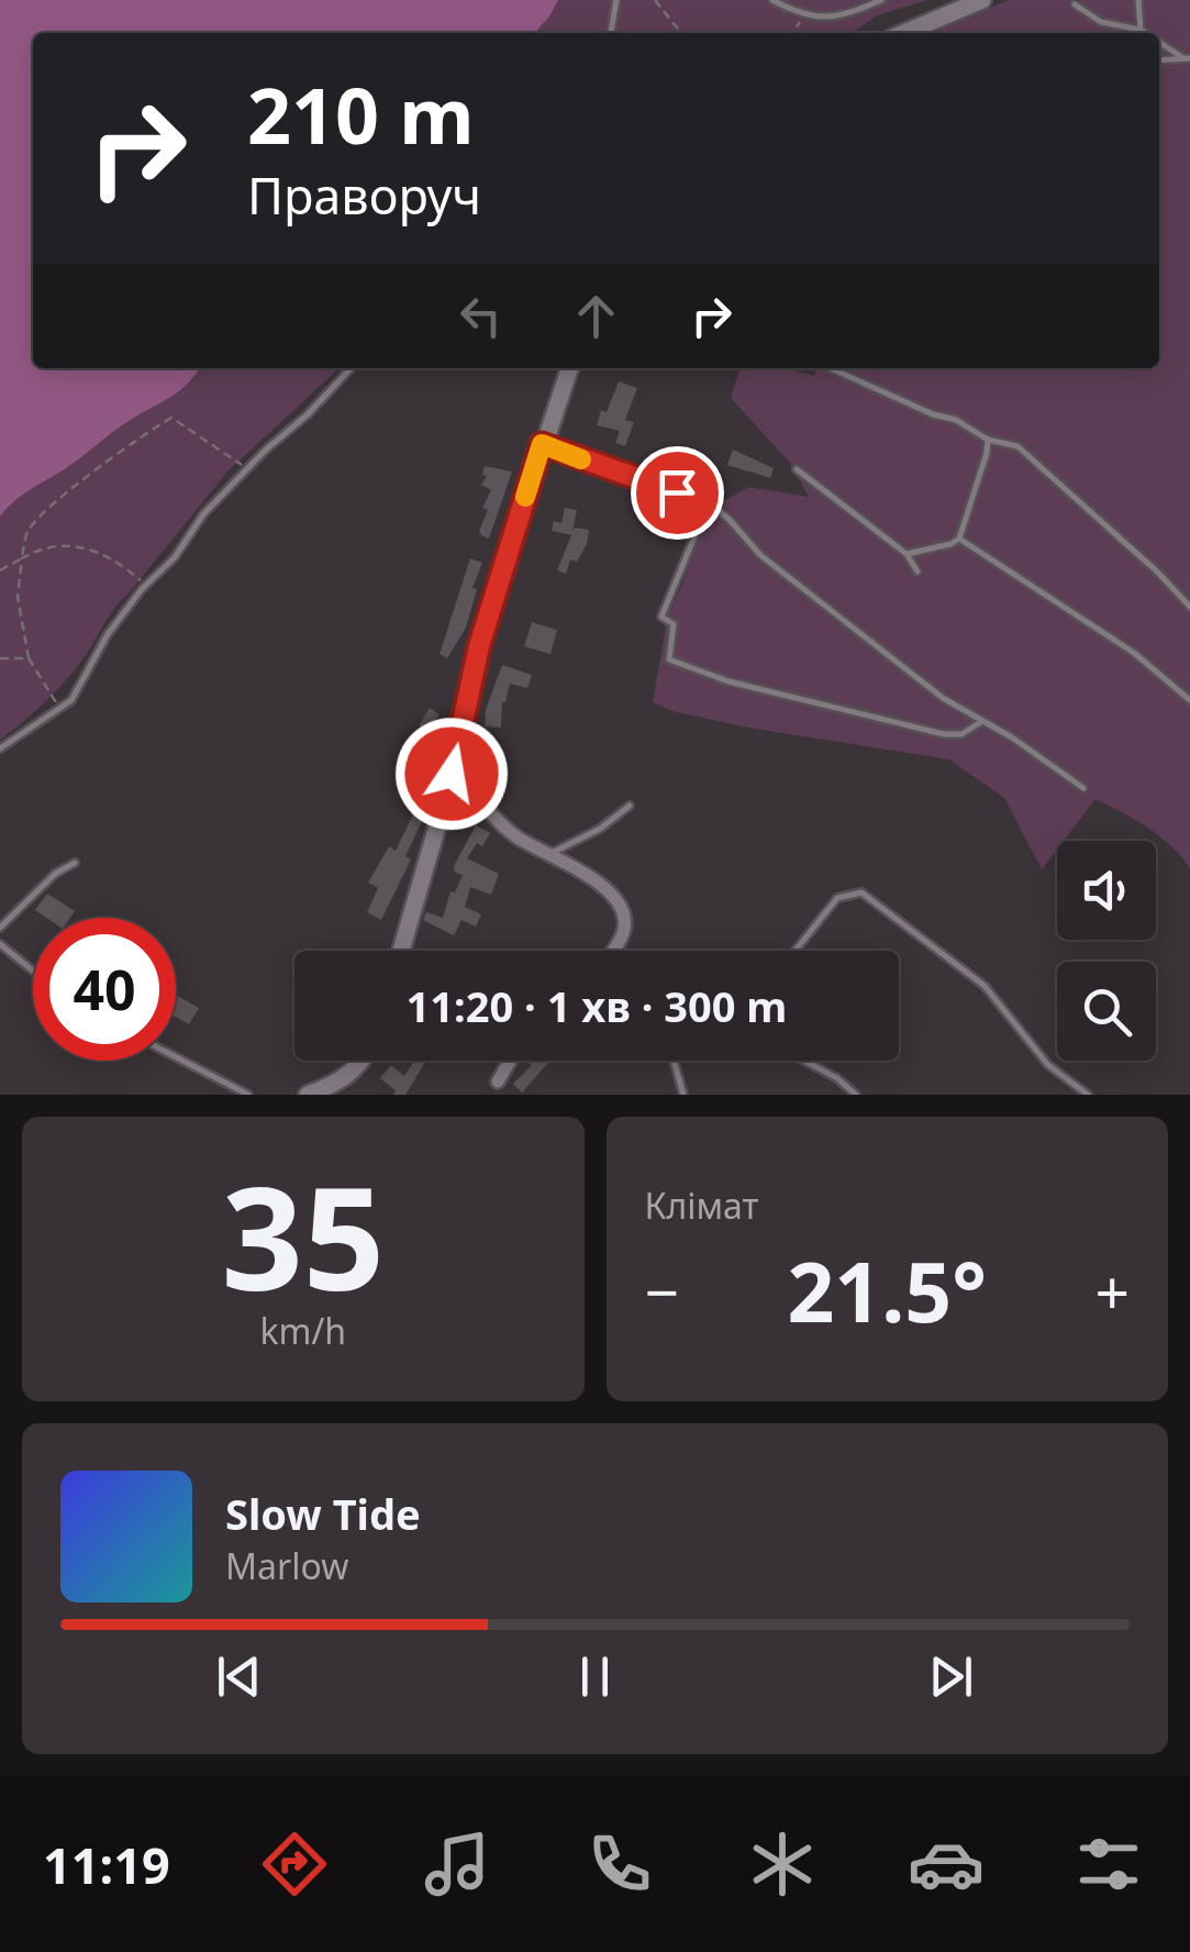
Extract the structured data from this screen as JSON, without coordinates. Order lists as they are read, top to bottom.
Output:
{
  "page": {
    "turn": ["210 m", "Праворуч"],
    "limit": "40",
    "trip": "11:20 · 1 хв · 300 m",
    "tile": [
      ["35", "km/h"],
      "Клімат"
    ],
    "heat": ["−", "21.5°", "+"],
    "song": ["Slow Tide", "Marlow"],
    "tabs": "11:19"
  }
}
